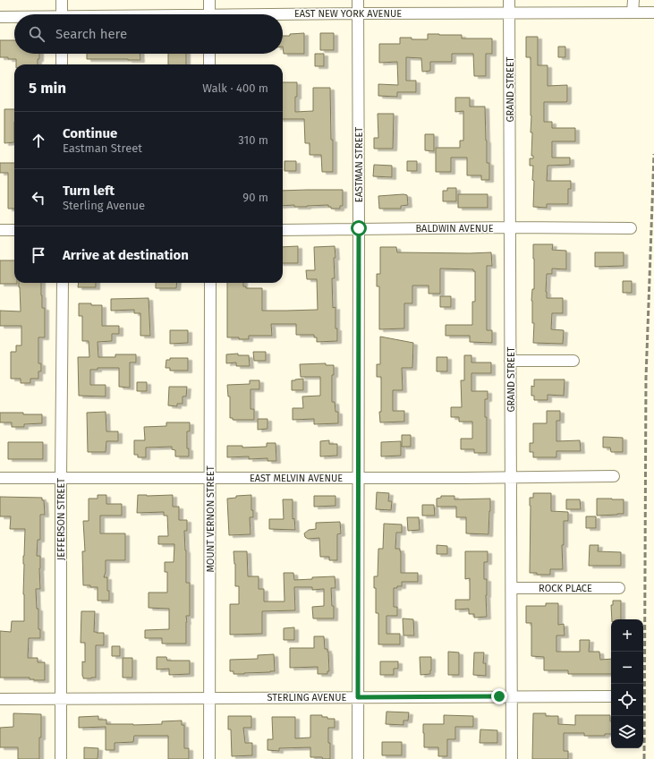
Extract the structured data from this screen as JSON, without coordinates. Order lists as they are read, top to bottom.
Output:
{
  "streets": {
    "street": [
      "EAST NEW YORK AVENUE",
      "GRAND STREET",
      "EASTMAN STREET",
      "BALDWIN AVENUE",
      "EAST MELVIN AVENUE",
      "JEFFERSON STREET",
      "MOUNT VERNON STREET",
      "ROCK PLACE",
      "STERLING AVENUE"
    ]
  },
  "crossings": [
    ["EAST NEW YORK AVENUE", "GRAND STREET"],
    ["EAST NEW YORK AVENUE", "EASTMAN STREET"],
    ["GRAND STREET", "BALDWIN AVENUE"],
    ["GRAND STREET", "EAST MELVIN AVENUE"],
    ["GRAND STREET", "ROCK PLACE"],
    ["GRAND STREET", "STERLING AVENUE"],
    ["EASTMAN STREET", "BALDWIN AVENUE"],
    ["EASTMAN STREET", "EAST MELVIN AVENUE"],
    ["EASTMAN STREET", "STERLING AVENUE"],
    ["EAST MELVIN AVENUE", "JEFFERSON STREET"],
    ["EAST MELVIN AVENUE", "MOUNT VERNON STREET"],
    ["JEFFERSON STREET", "STERLING AVENUE"],
    ["MOUNT VERNON STREET", "STERLING AVENUE"]
  ],
  "page": {
    "search": "Search here",
    "heading": ["5 min", "Walk · 400 m"],
    "list": [
      ["Continue", "Eastman Street", "310 m"],
      ["Turn left", "Sterling Avenue", "90 m"],
      "Arrive at destination"
    ],
    "map_buttons": ["+", "−"]
  }
}
